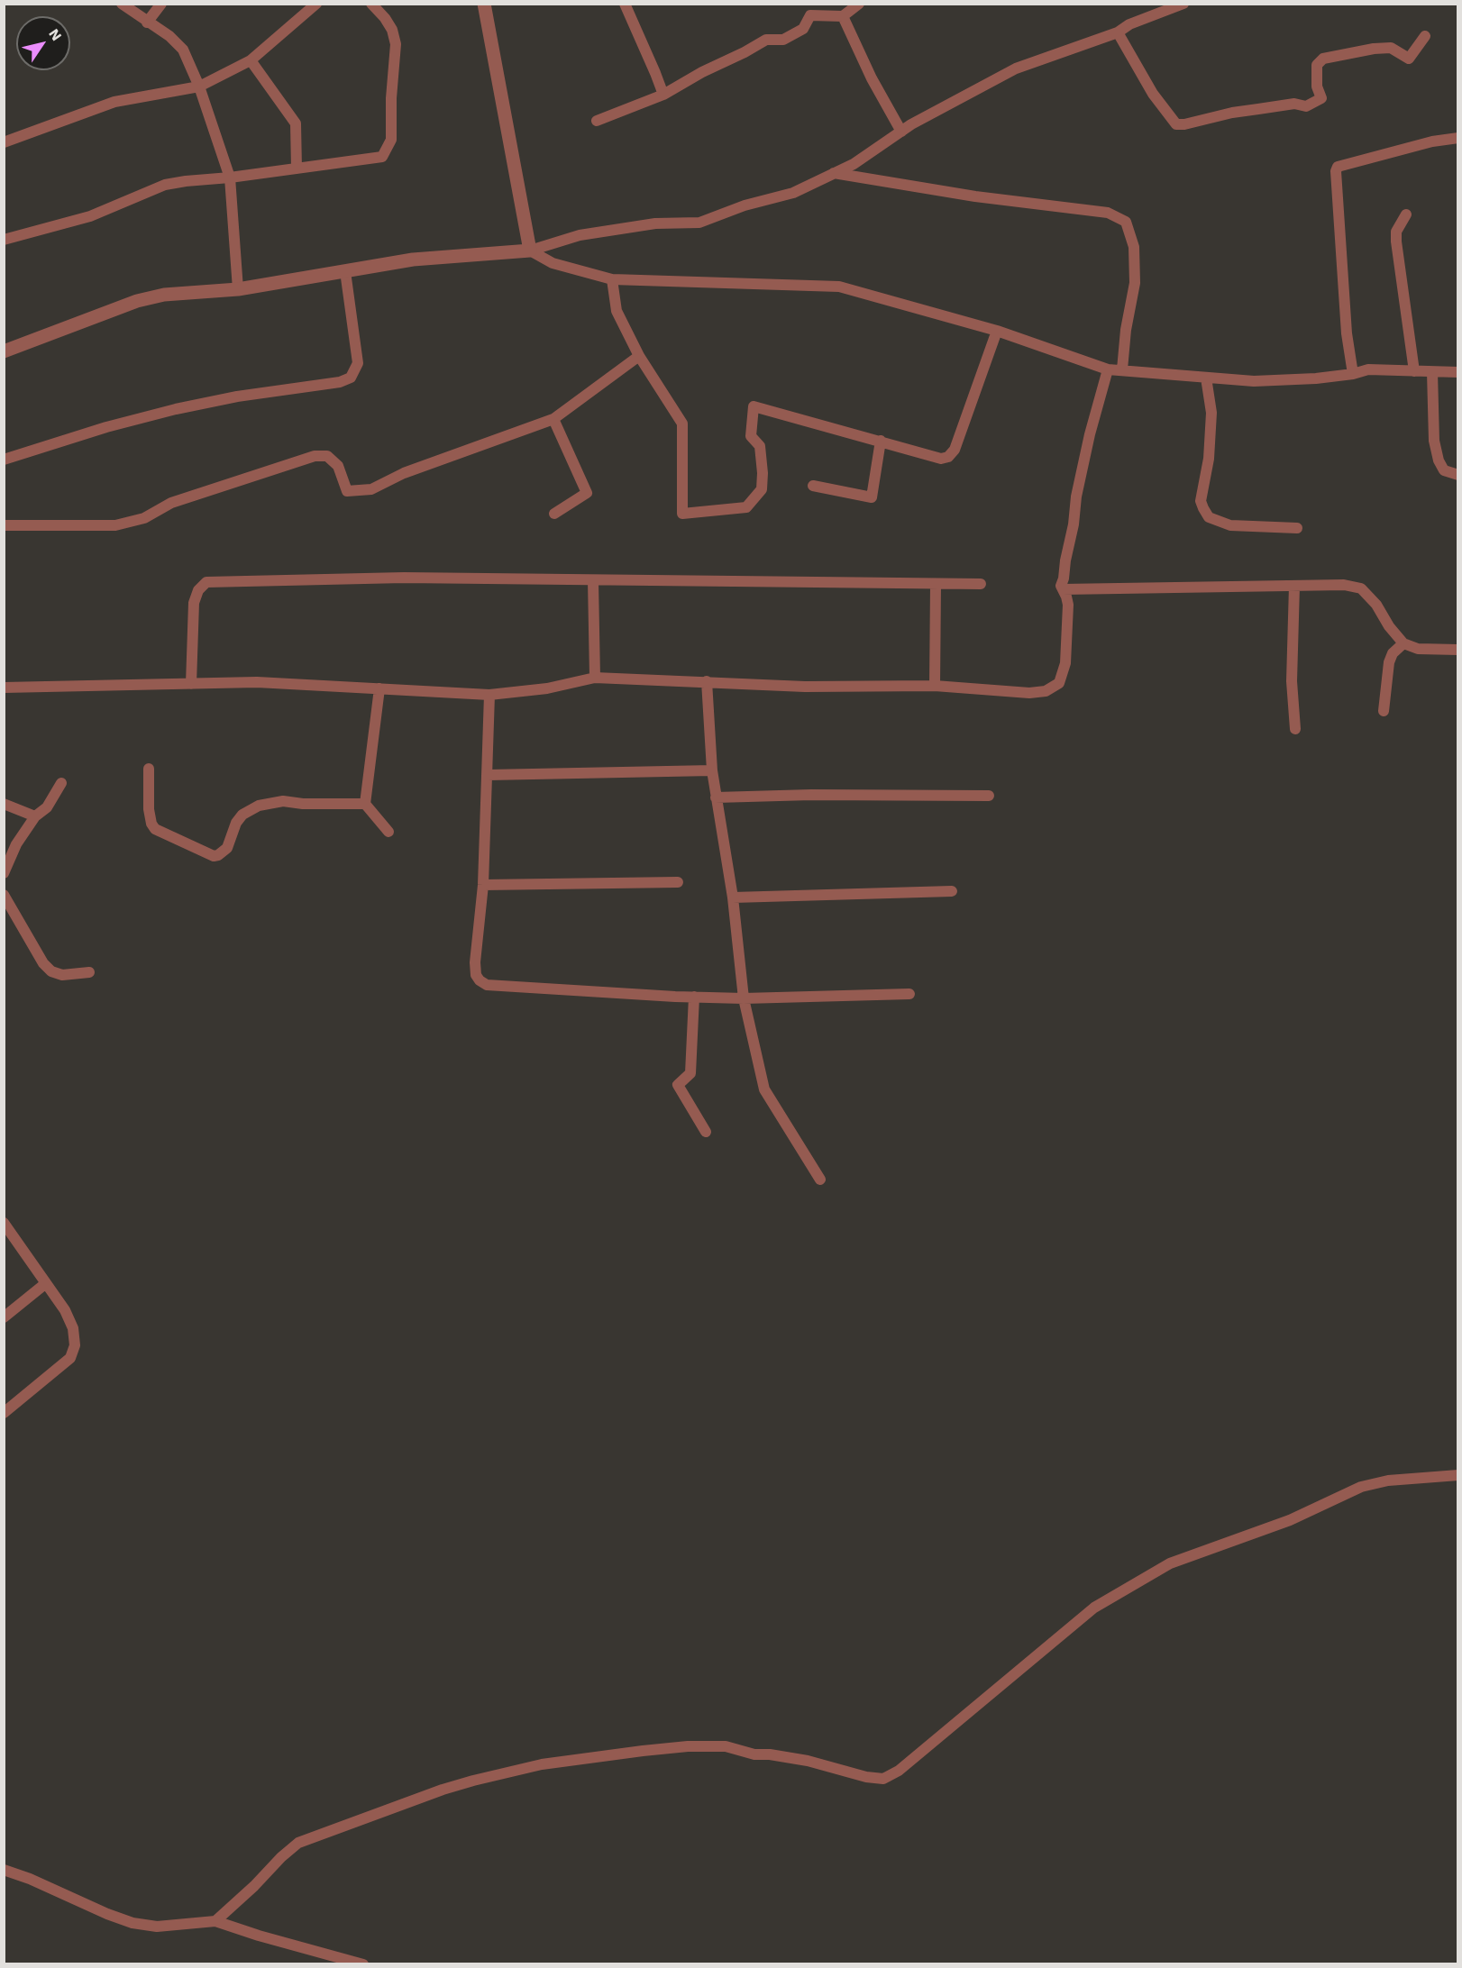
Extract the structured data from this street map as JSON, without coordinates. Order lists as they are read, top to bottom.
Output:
{
  "north": "top right"
}
